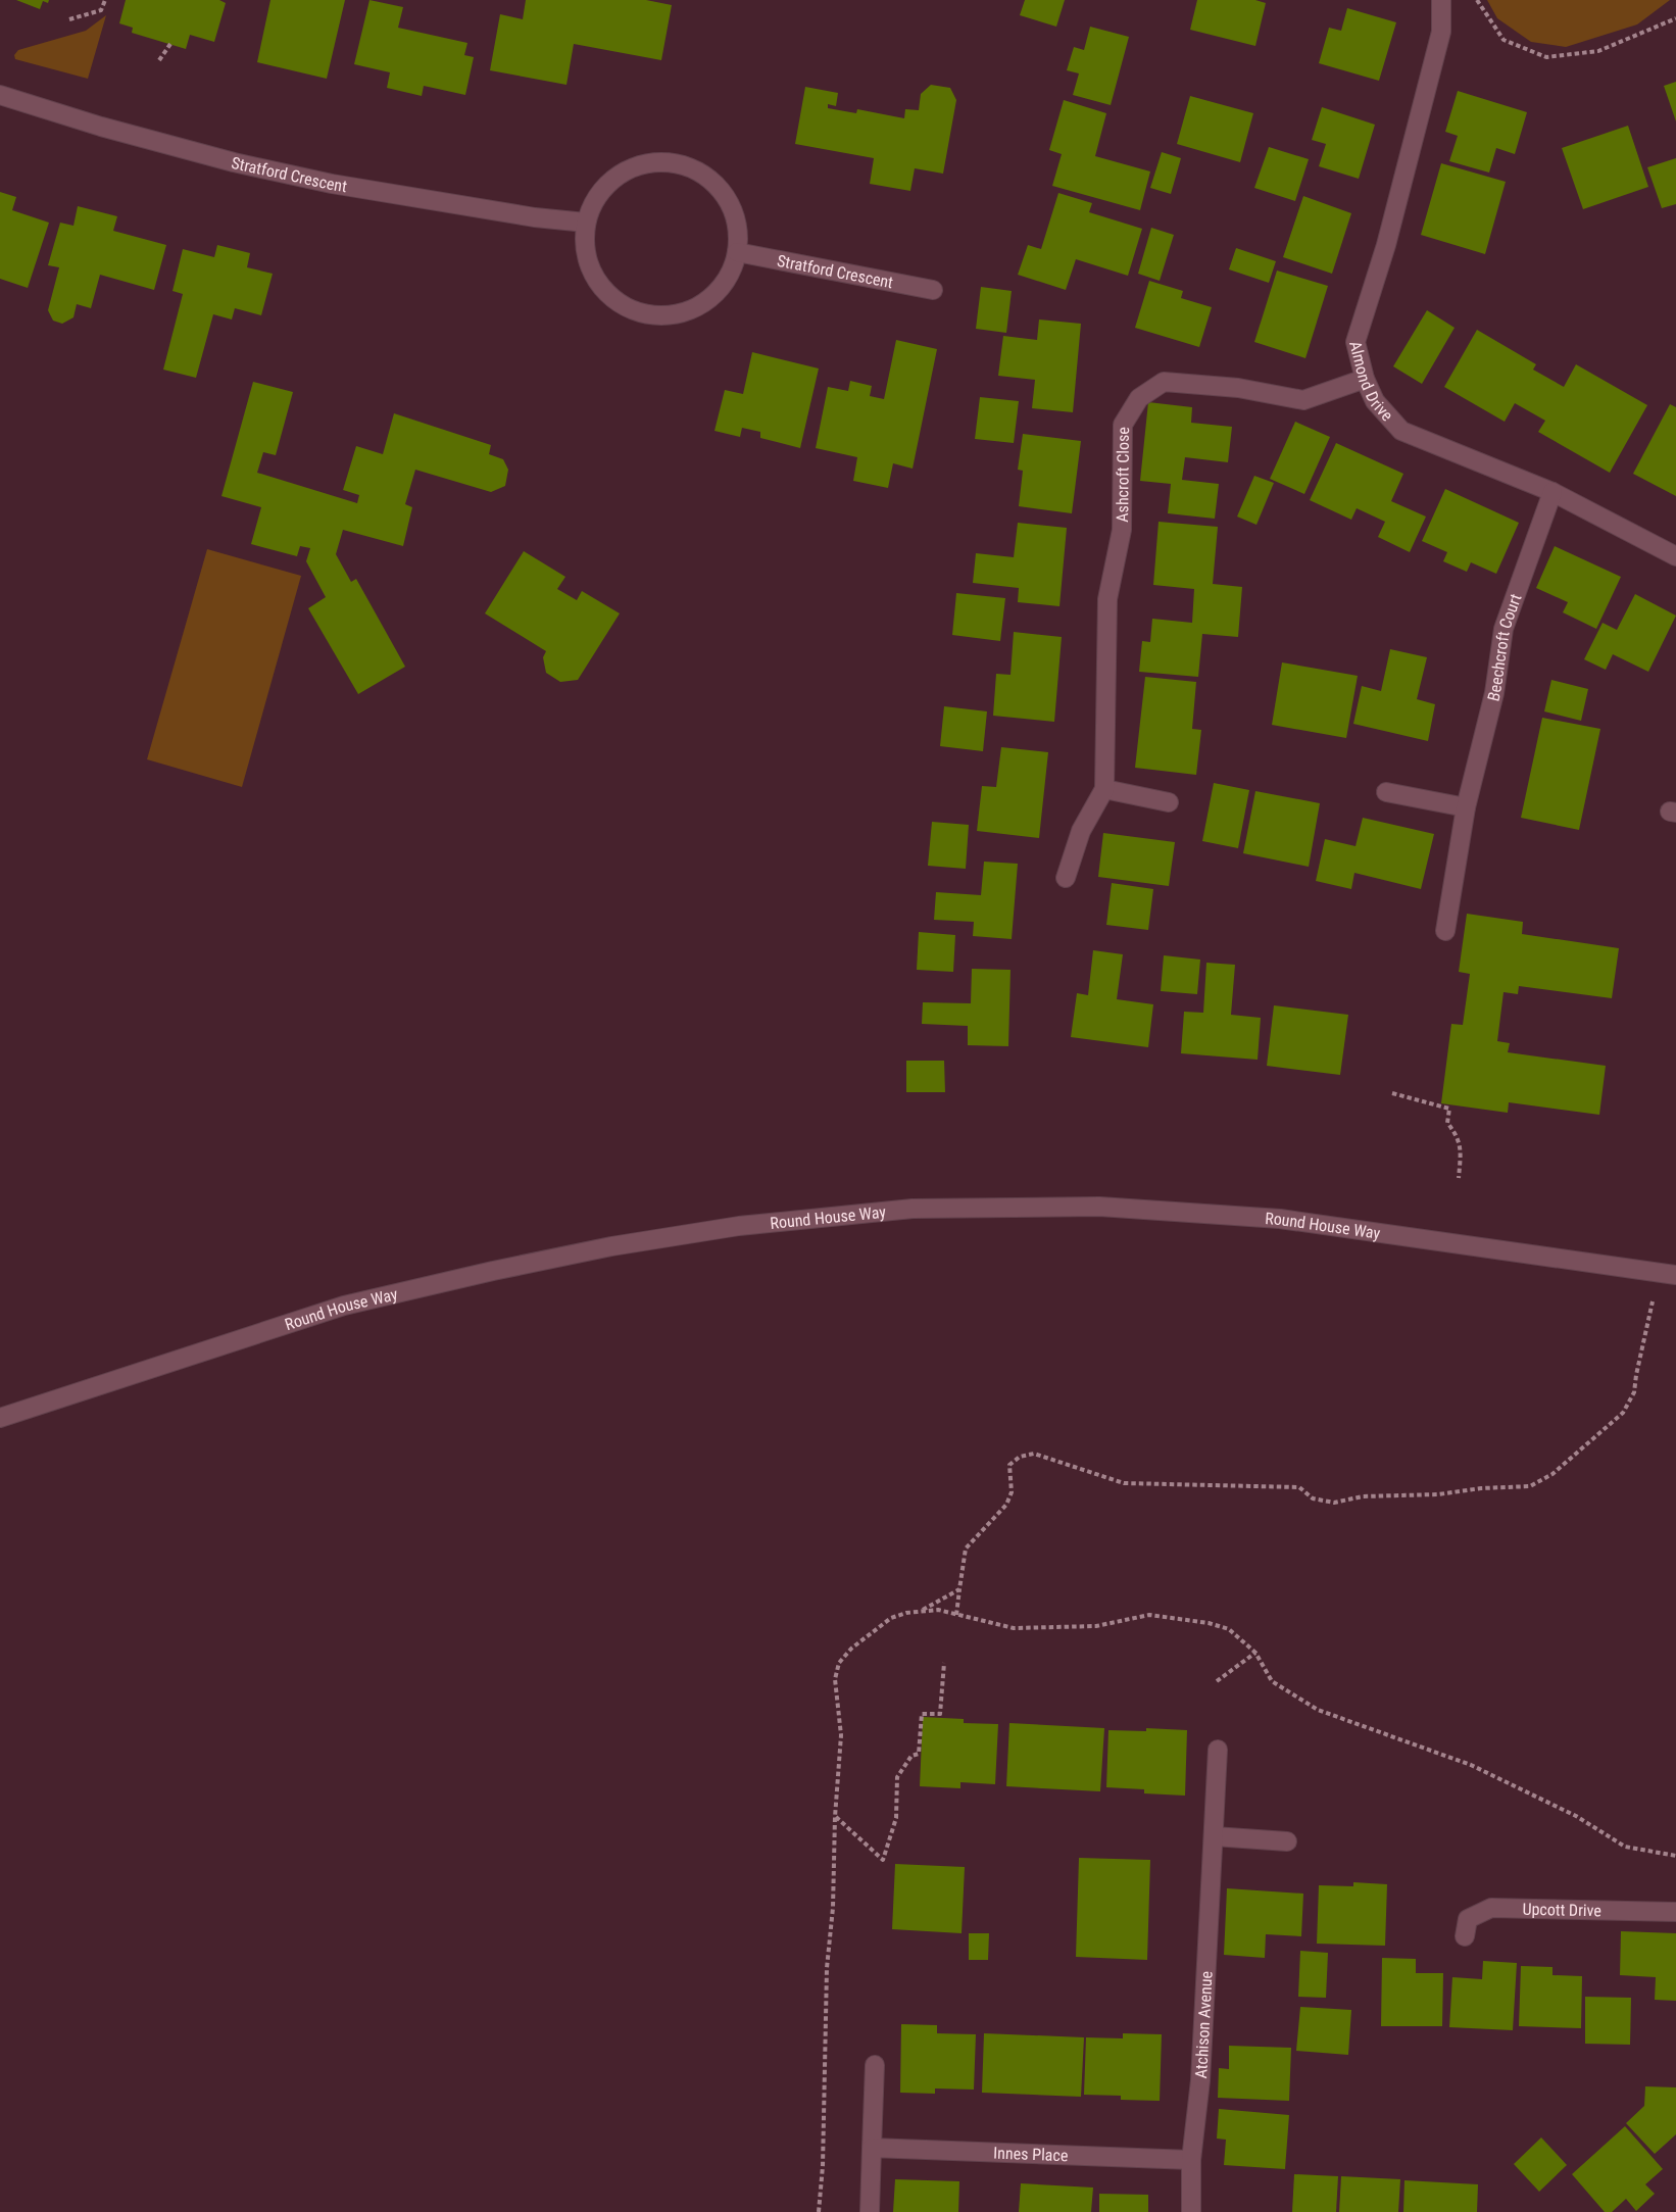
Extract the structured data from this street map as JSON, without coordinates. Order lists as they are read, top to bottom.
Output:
{
  "streets": {
    "street": [
      "Stratford Crescent",
      "Almond Drive",
      "Ashcroft Close",
      "Beechcroft Court",
      "Round House Way",
      "Upcott Drive",
      "Atchison Avenue",
      "Innes Place"
    ]
  },
  "crossings": [
    ["Almond Drive", "Ashcroft Close"],
    ["Almond Drive", "Beechcroft Court"],
    ["Atchison Avenue", "Innes Place"]
  ]
}
